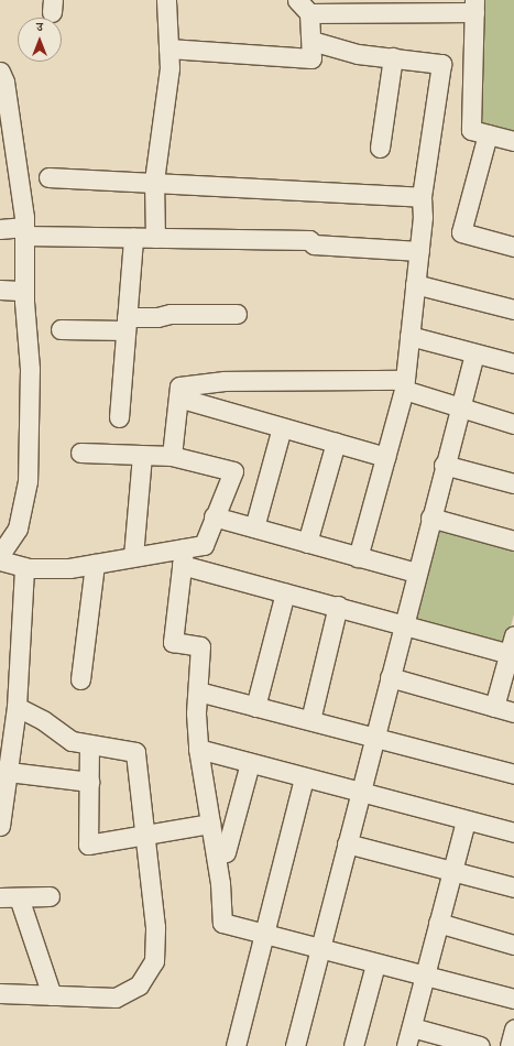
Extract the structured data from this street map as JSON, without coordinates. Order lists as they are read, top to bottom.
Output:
{
  "north": "top"
}
